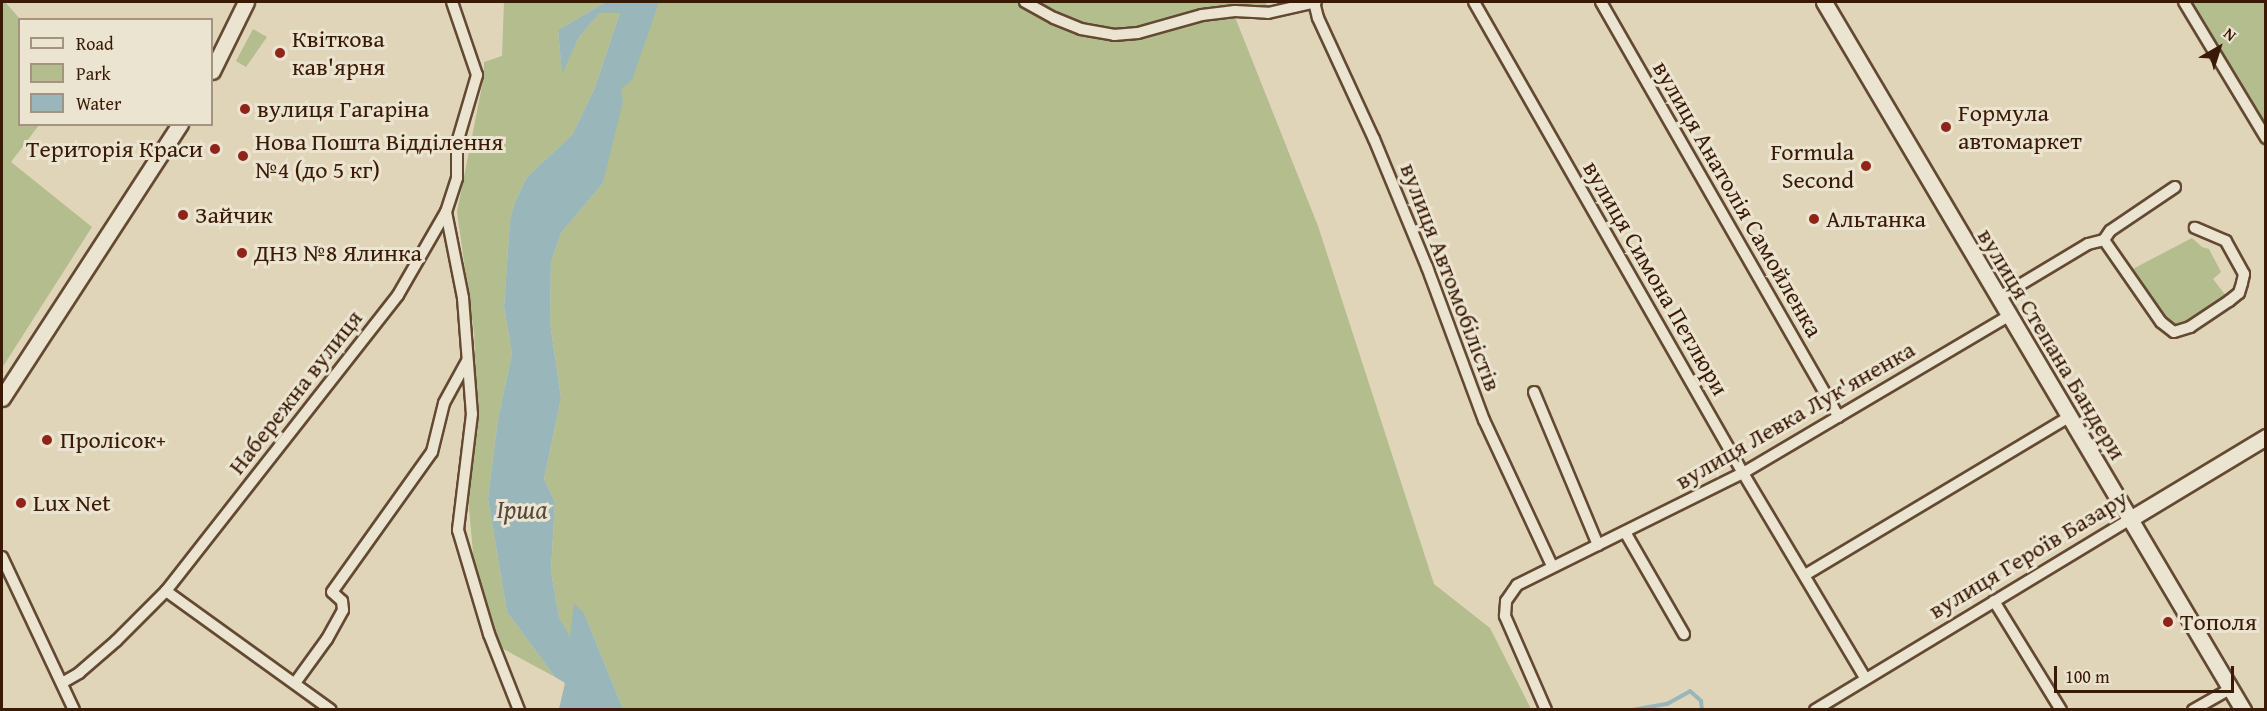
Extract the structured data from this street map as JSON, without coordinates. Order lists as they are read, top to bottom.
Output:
{
  "streets": {
    "street": [
      "вулиця Анатолія Самойленка",
      "вулиця Автомобілістів",
      "вулиця Симона Петлюри",
      "вулиця Степана Бандери",
      "Набережна вулиця",
      "вулиця Левка Лук'яненка",
      "вулиця Героїв Базару"
    ]
  },
  "crossings": [
    ["вулиця Анатолія Самойленка", "вулиця Левка Лук'яненка"],
    ["вулиця Автомобілістів", "вулиця Левка Лук'яненка"],
    ["вулиця Симона Петлюри", "вулиця Левка Лук'яненка"],
    ["вулиця Симона Петлюри", "вулиця Героїв Базару"],
    ["вулиця Степана Бандери", "вулиця Левка Лук'яненка"],
    ["вулиця Степана Бандери", "вулиця Героїв Базару"]
  ],
  "water": ["Ірша"],
  "places": [
    "Квіткова кав'ярня",
    "вулиця Гагаріна",
    "Fормула автомаркет",
    "Територія Краси",
    "Нова Пошта Відділення №4 (до 5 кг)",
    "Formula Second",
    "Зайчик",
    "Альтанка",
    "ДНЗ №8 Ялинка",
    "Пролісок+",
    "Lux Net",
    "Тополя"
  ],
  "legend": ["Road", "Park", "Water"],
  "scale_bar": "100 m",
  "north": "top right"
}
